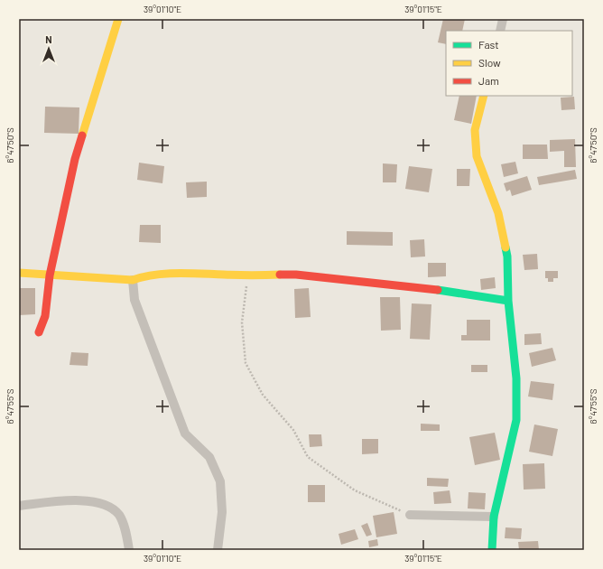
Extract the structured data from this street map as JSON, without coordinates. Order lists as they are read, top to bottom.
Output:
{
  "legend": ["Fast", "Slow", "Jam"],
  "north": "top",
  "coordinates": [
    "39°01'10\"E",
    "39°01'15\"E",
    "6°47'50\"S",
    "6°47'55\"S"
  ]
}
